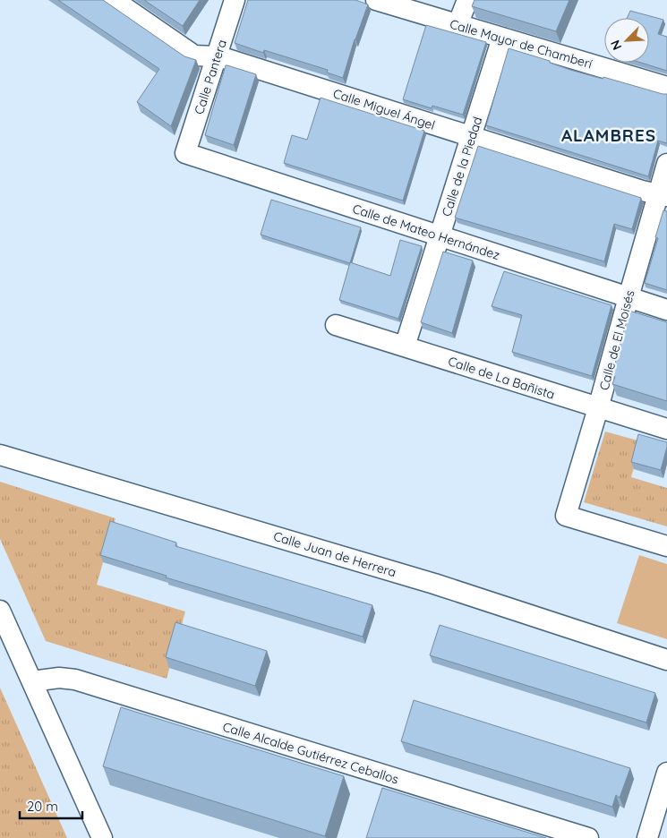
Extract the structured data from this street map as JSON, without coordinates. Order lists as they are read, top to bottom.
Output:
{
  "streets": {
    "street": [
      "Calle Mayor de Chamberí",
      "Calle Pantera",
      "Calle Miguel Ángel",
      "Calle de la Piedad",
      "Calle de Mateo Hernández",
      "Calle de El Moisés",
      "Calle de La Bañista",
      "Calle Juan de Herrera",
      "Calle Alcalde Gutiérrez Ceballos"
    ]
  },
  "crossings": [
    ["Calle Mayor de Chamberí", "Calle de la Piedad"],
    ["Calle Pantera", "Calle Miguel Ángel"],
    ["Calle Pantera", "Calle de Mateo Hernández"],
    ["Calle Miguel Ángel", "Calle de la Piedad"],
    ["Calle Miguel Ángel", "Calle de El Moisés"],
    ["Calle de la Piedad", "Calle de Mateo Hernández"],
    ["Calle de la Piedad", "Calle de La Bañista"],
    ["Calle de Mateo Hernández", "Calle de El Moisés"],
    ["Calle de El Moisés", "Calle de La Bañista"]
  ],
  "districts": ["ALAMBRES"],
  "scale_bar": "20 m",
  "north": "bottom left"
}
